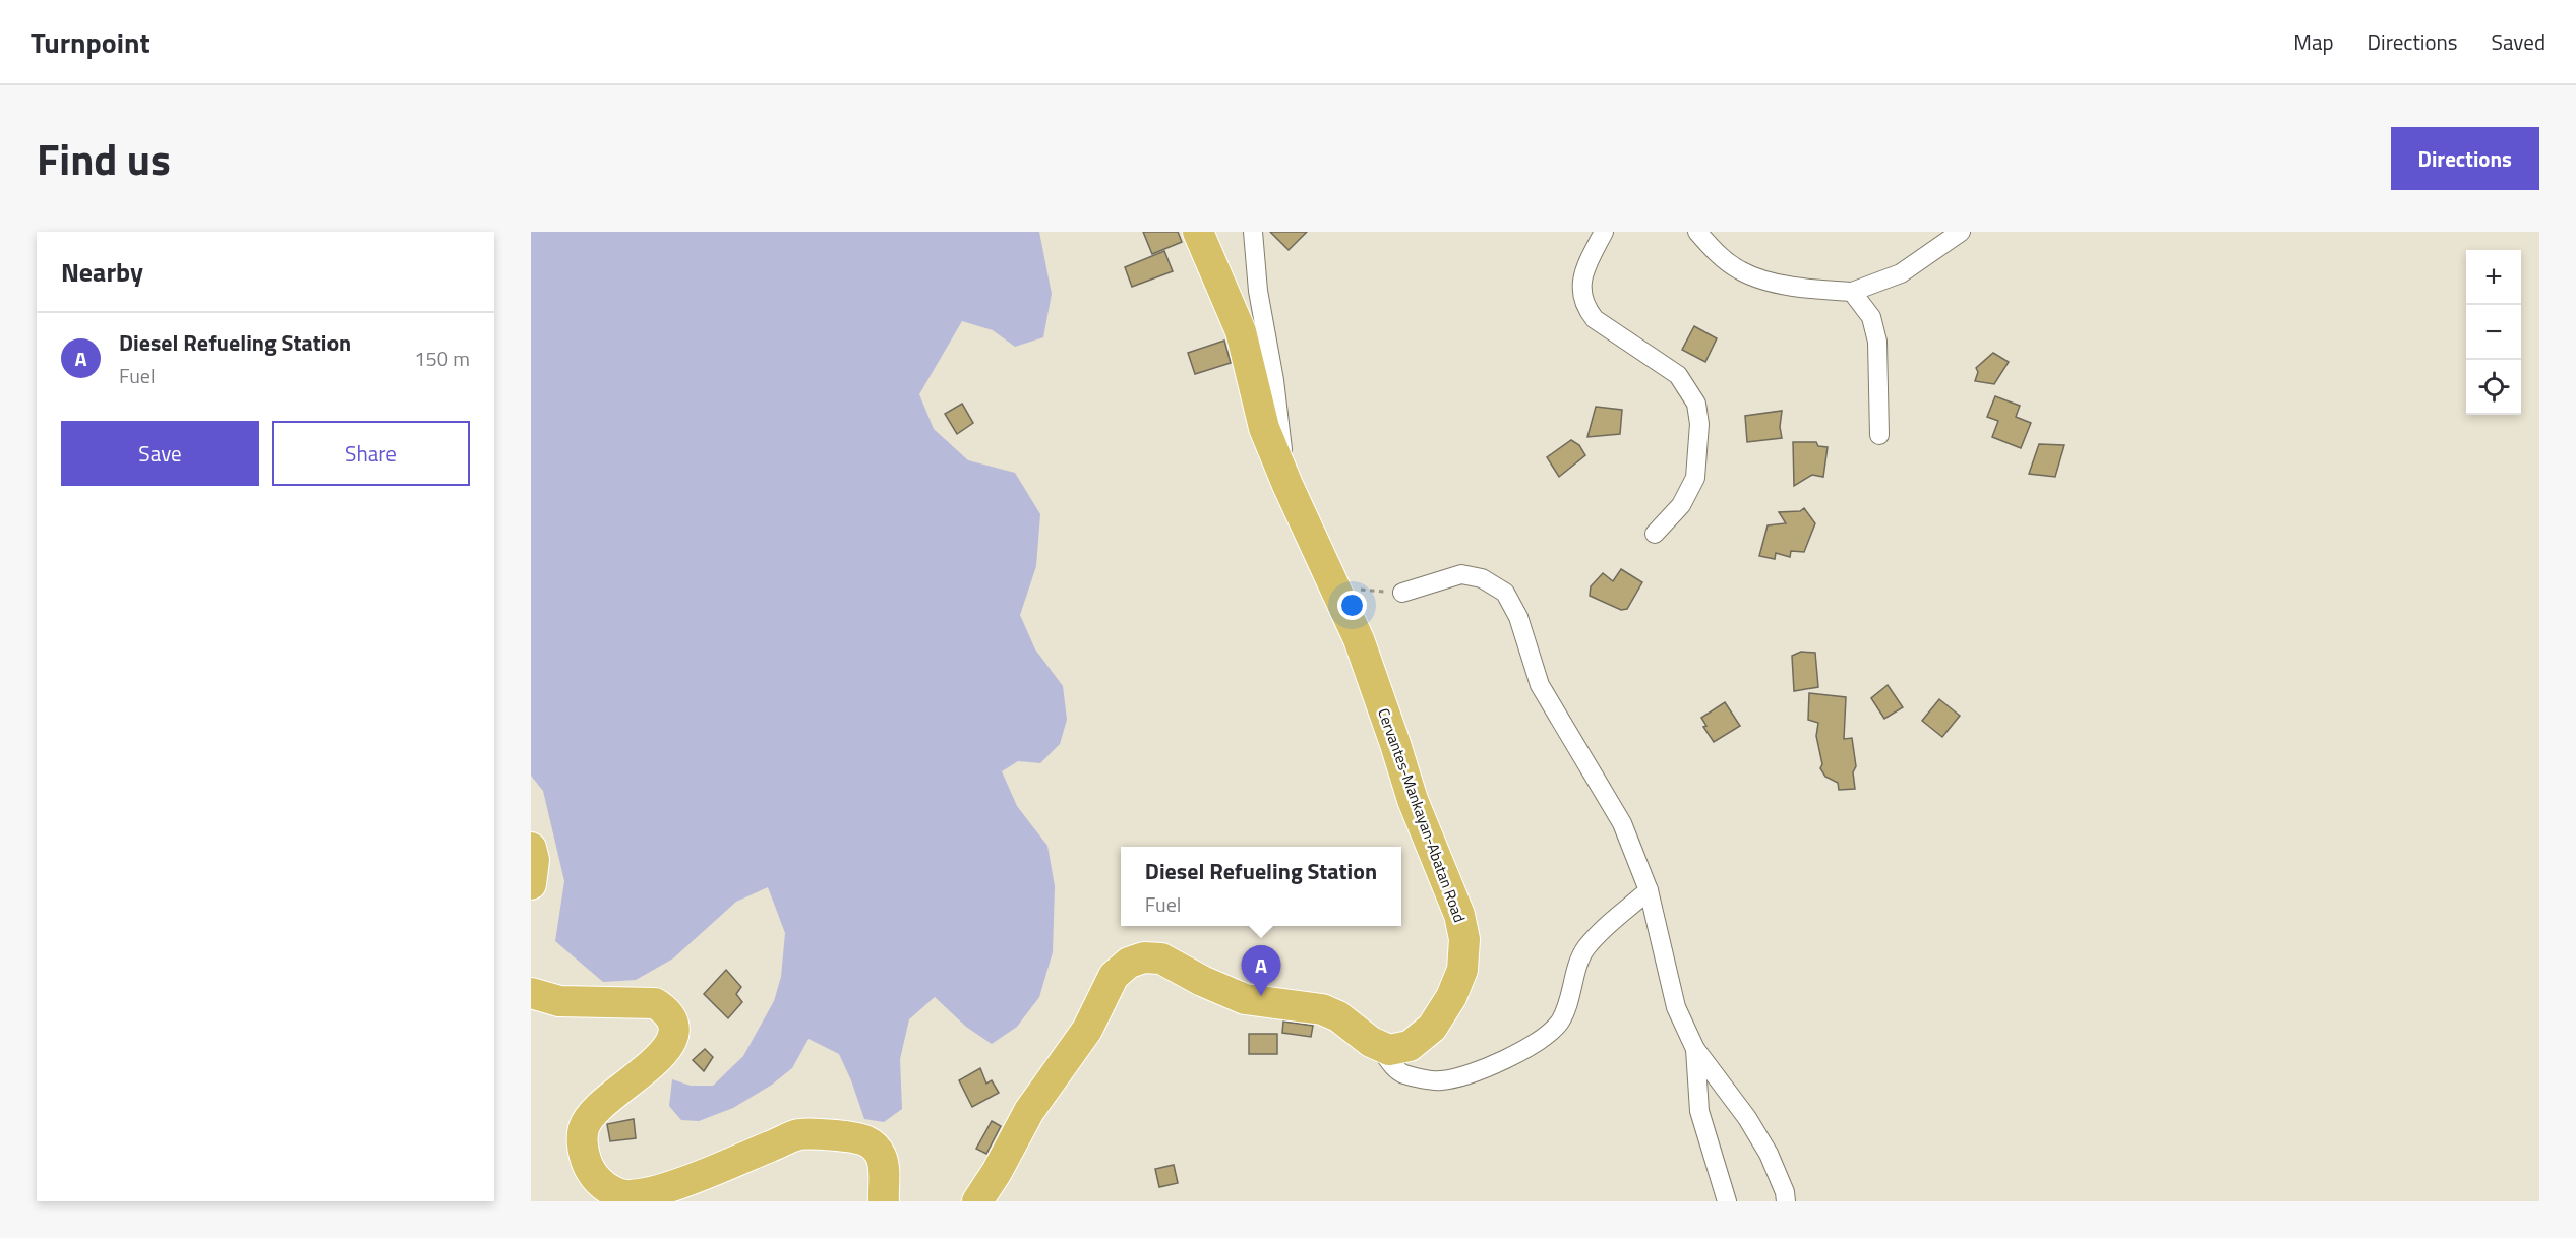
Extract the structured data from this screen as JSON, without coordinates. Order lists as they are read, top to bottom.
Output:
{
  "streets": {
    "main road": ["Cervantes-Mankayan-Abatan Road"]
  },
  "page": {
    "header": "Turnpoint",
    "nav": ["Map", "Directions", "Saved"],
    "title": "Find us",
    "buttons": [
      "Directions",
      ["Save", "Share"]
    ],
    "heading": "Nearby",
    "map_buttons": ["+", "−"],
    "list": [
      {
        "mark": "A",
        "name": "Diesel Refueling Station",
        "note": "Fuel",
        "value": "150 m"
      }
    ],
    "popup": ["Diesel Refueling Station", "Fuel"],
    "pins": "A"
  }
}
